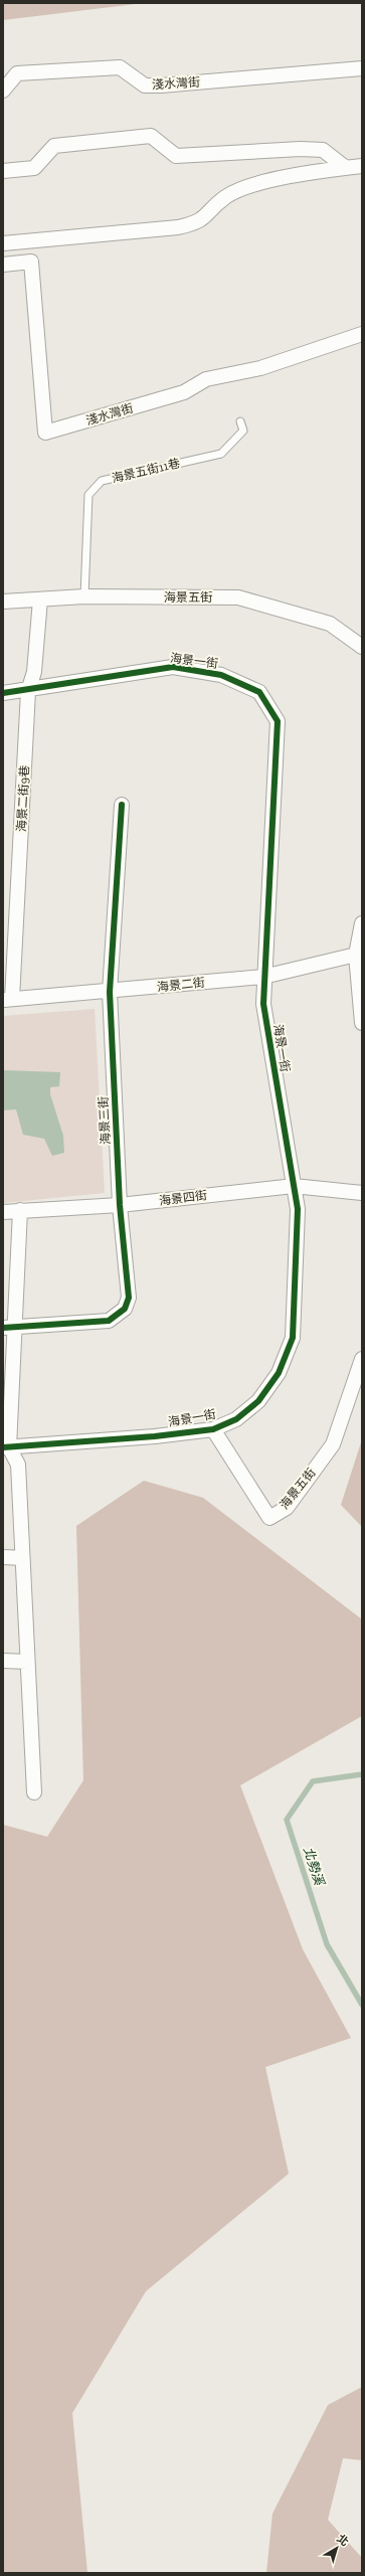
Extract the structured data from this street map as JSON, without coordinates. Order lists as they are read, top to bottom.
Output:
{
  "streets": {
    "street": [
      "淺水灣街",
      "海景五街",
      "海景一街",
      "海景二街9巷",
      "海景二街",
      "海景三街",
      "海景四街"
    ],
    "lane": ["海景五街11巷"]
  },
  "crossings": [
    ["海景五街11巷", "海景五街"],
    ["海景五街", "海景一街"],
    ["海景五街", "海景二街9巷"],
    ["海景一街", "海景二街9巷"],
    ["海景一街", "海景二街"],
    ["海景一街", "海景四街"],
    ["海景二街9巷", "海景二街"],
    ["海景二街", "海景三街"],
    ["海景三街", "海景四街"]
  ],
  "water": ["北勢溪"],
  "north": "top right"
}
